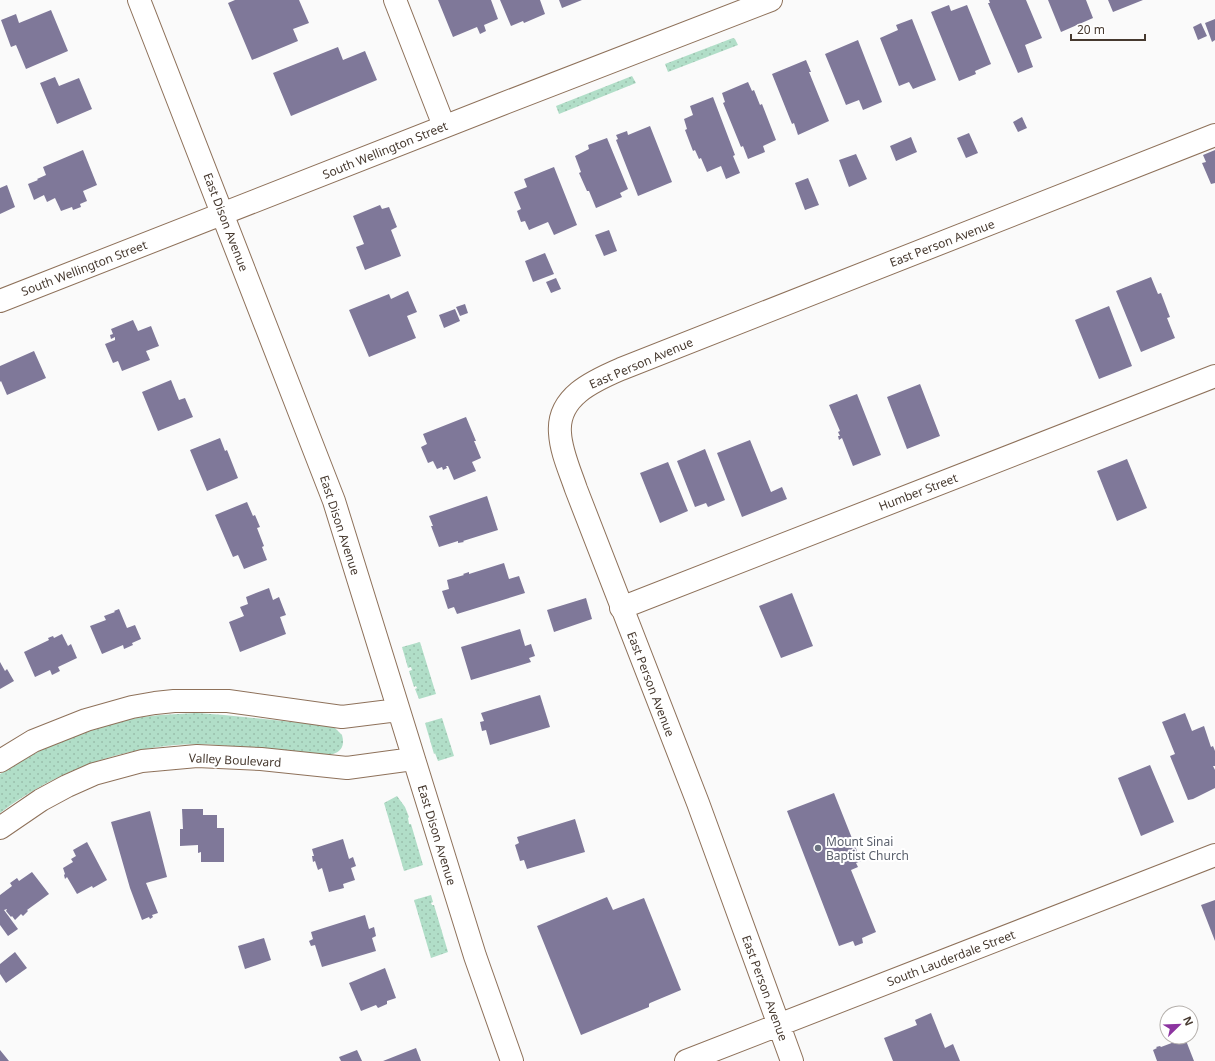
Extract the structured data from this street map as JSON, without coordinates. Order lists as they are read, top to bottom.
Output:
{
  "streets": {
    "street": [
      "South Wellington Street",
      "East Dison Avenue",
      "East Person Avenue",
      "Humber Street",
      "Valley Boulevard",
      "South Lauderdale Street"
    ]
  },
  "crossings": [
    ["South Wellington Street", "East Dison Avenue"],
    ["East Dison Avenue", "Valley Boulevard"],
    ["East Person Avenue", "Humber Street"],
    ["East Person Avenue", "South Lauderdale Street"]
  ],
  "places": ["Mount Sinai Baptist Church"],
  "scale_bar": "20 m",
  "north": "top right"
}
